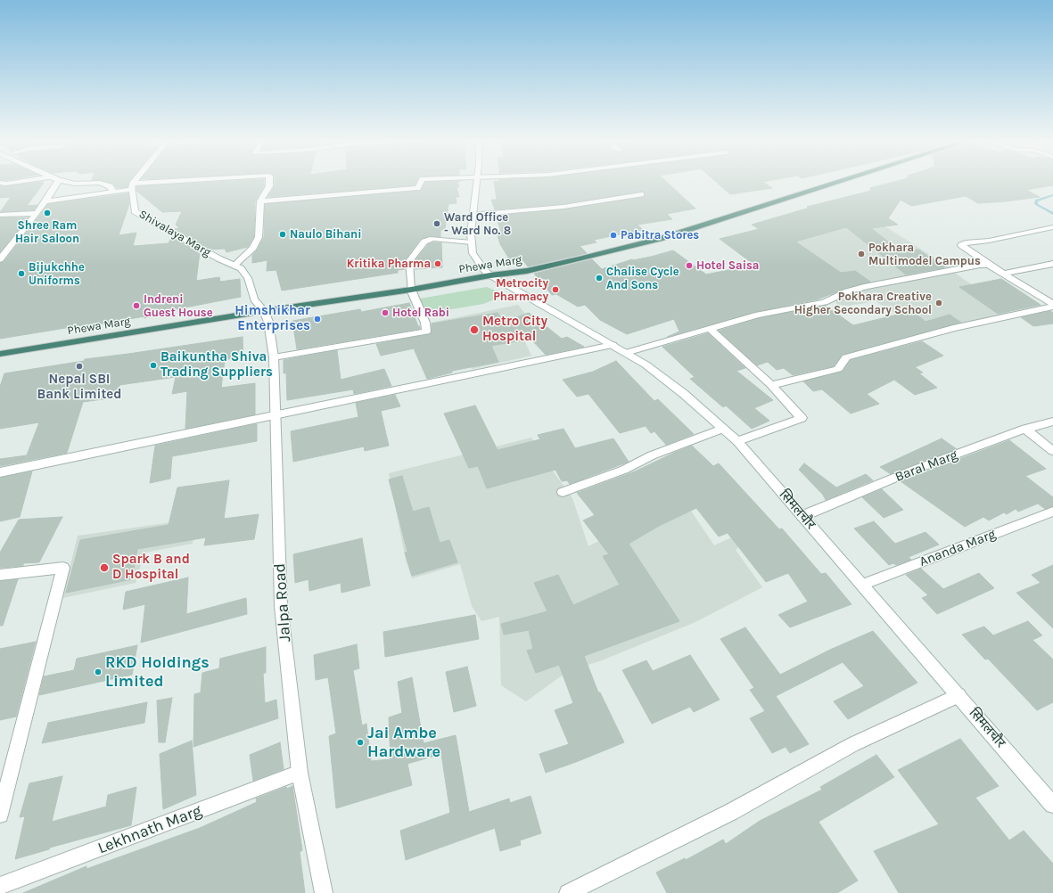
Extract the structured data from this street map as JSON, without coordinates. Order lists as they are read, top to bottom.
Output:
{
  "streets": {
    "highway": ["Phewa Marg"],
    "street": [
      "Shivalaya Marg",
      "Baral Marg",
      "सिमलचौर",
      "Ananda Marg",
      "Jalpa Road",
      "Lekhnath Marg"
    ]
  },
  "crossings": [
    ["Shivalaya Marg", "Phewa Marg"],
    ["Shivalaya Marg", "Jalpa Road"],
    ["Phewa Marg", "सिमलचौर"],
    ["Phewa Marg", "Jalpa Road"],
    ["Baral Marg", "सिमलचौर"],
    ["सिमलचौर", "Ananda Marg"],
    ["Jalpa Road", "Lekhnath Marg"]
  ],
  "places": [
    "Shree Ram Hair Saloon",
    "Ward Office - Ward No. 8",
    "Naulo Bihani",
    "Pabitra Stores",
    "Pokhara Multimodel Campus",
    "Kritika Pharma",
    "Hotel Saisa",
    "Bijukchhe Uniforms",
    "Chalise Cycle And Sons",
    "Metrocity Pharmacy",
    "Pokhara Creative Higher Secondary School",
    "Indreni Guest House",
    "Hotel Rabi",
    "Himshikhar Enterprises",
    "Metro City Hospital",
    "Baikuntha Shiva Trading Suppliers",
    "Nepal SBI Bank Limited",
    "Spark B and D Hospital",
    "RKD Holdings Limited",
    "Jai Ambe Hardware"
  ]
}
